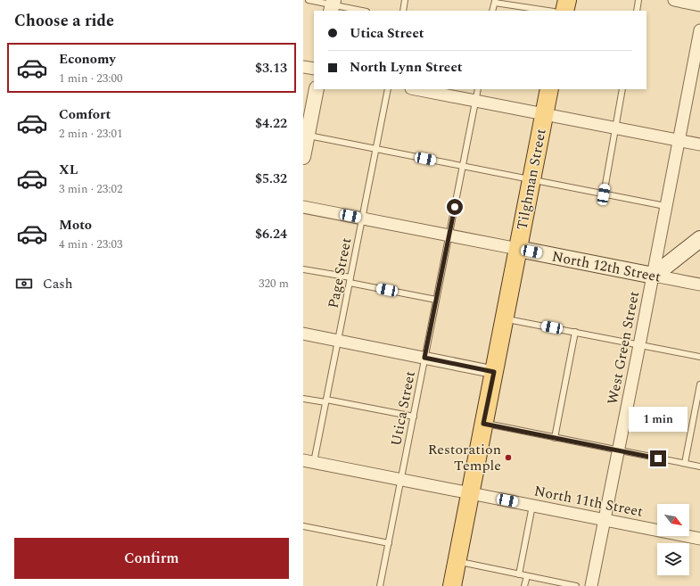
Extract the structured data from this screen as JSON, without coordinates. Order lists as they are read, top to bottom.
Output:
{
  "streets": {
    "main road": ["Tilghman Street", "North 12th Street"],
    "street": ["West Green Street", "North 11th Street"],
    "lane": ["Page Street", "Utica Street"]
  },
  "crossings": [
    ["Tilghman Street", "North 12th Street"],
    ["Tilghman Street", "North 11th Street"],
    ["North 12th Street", "Page Street"],
    ["North 12th Street", "West Green Street"],
    ["North 12th Street", "Utica Street"],
    ["Page Street", "North 11th Street"],
    ["West Green Street", "North 11th Street"],
    ["Utica Street", "North 11th Street"]
  ],
  "places": ["Restoration Temple"],
  "north": "bottom right",
  "page": {
    "heading": "Choose a ride",
    "banner": ["Utica Street", "North Lynn Street"],
    "list": [
      {
        "name": "Economy",
        "note": "1 min · 23:00",
        "value": "$3.13"
      },
      {
        "name": "Comfort",
        "note": "2 min · 23:01",
        "value": "$4.22"
      },
      {
        "name": "XL",
        "note": "3 min · 23:02",
        "value": "$5.32"
      },
      {
        "name": "Moto",
        "note": "4 min · 23:03",
        "value": "$6.24"
      }
    ],
    "pay": ["Cash", "320 m"],
    "bubble": "1 min",
    "buttons": "Confirm"
  }
}
